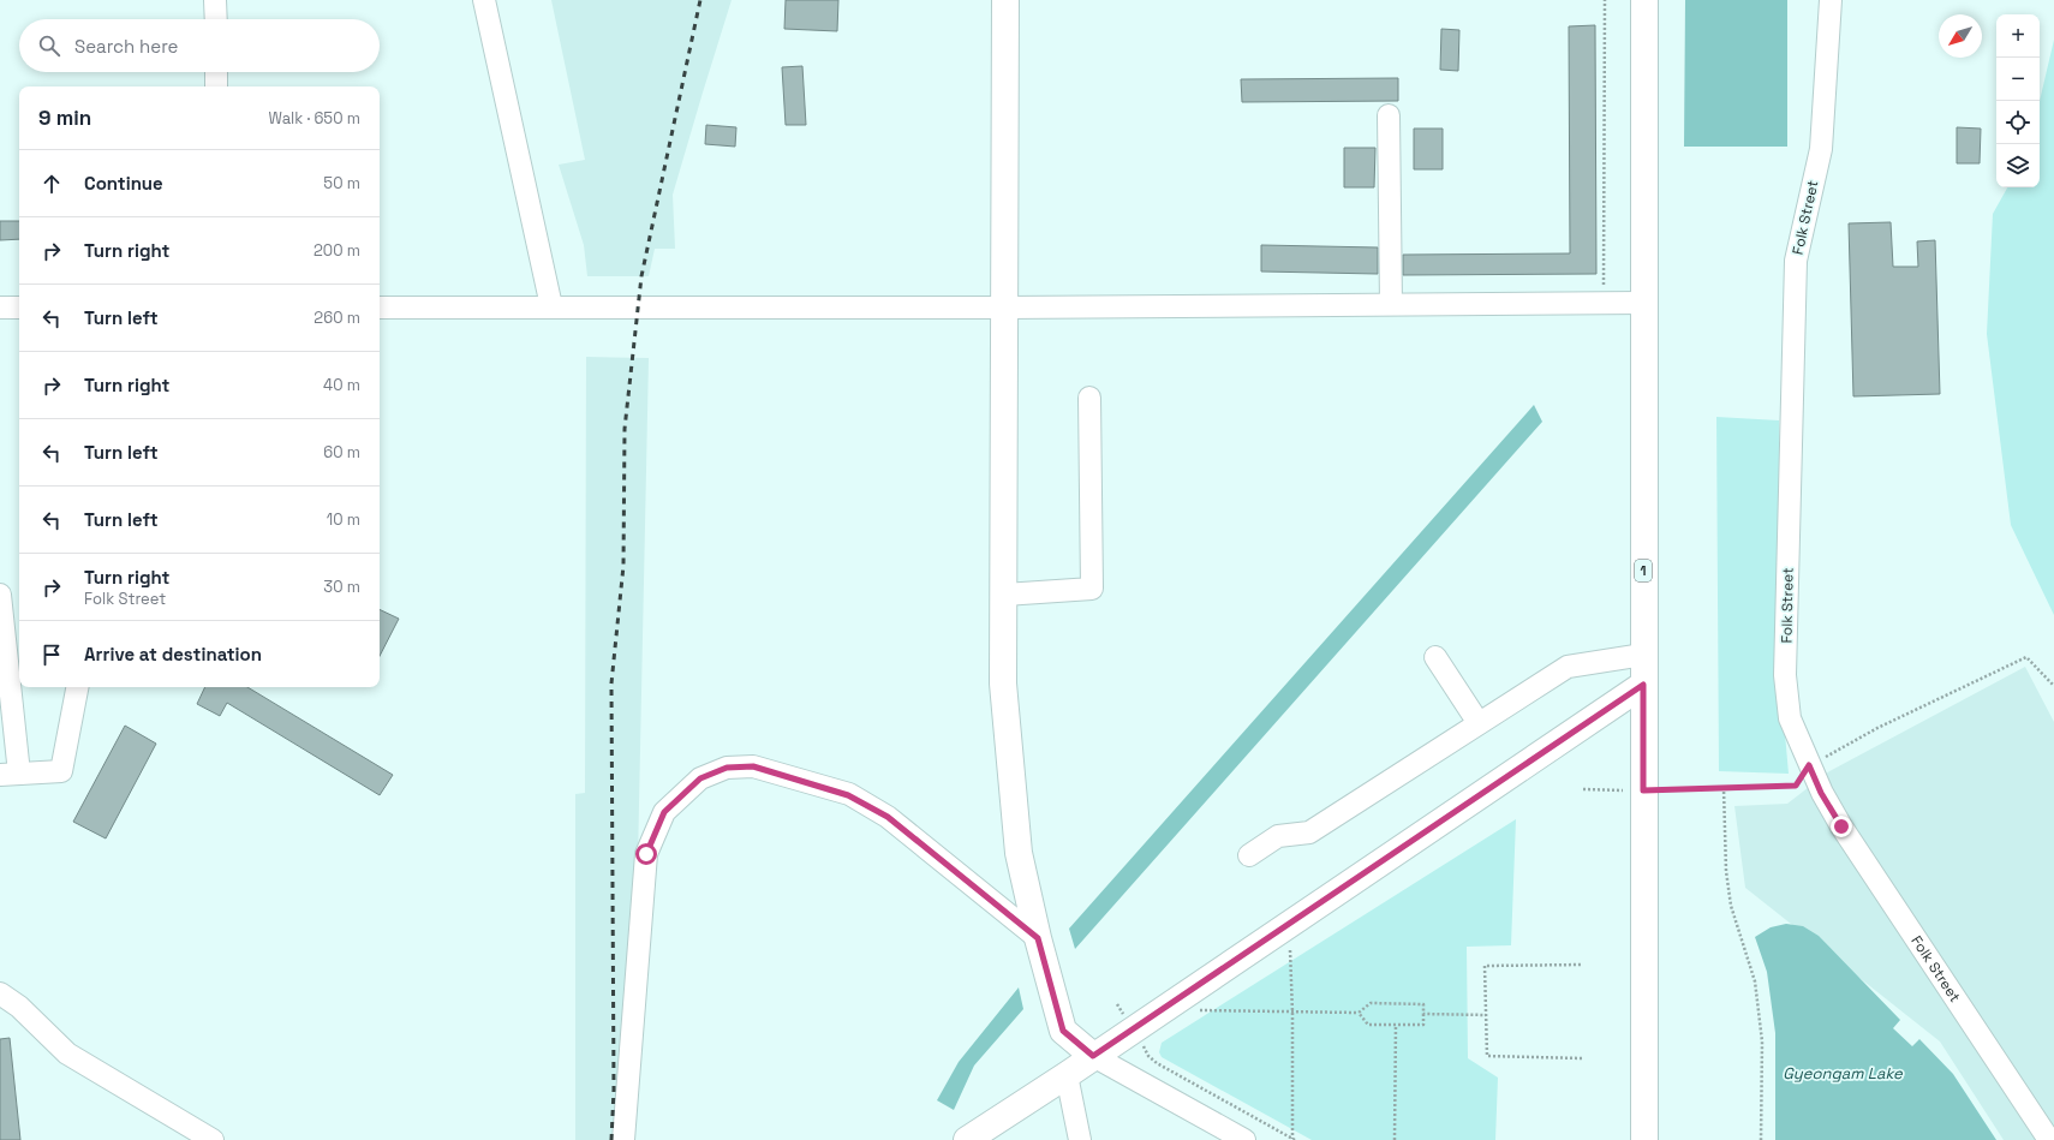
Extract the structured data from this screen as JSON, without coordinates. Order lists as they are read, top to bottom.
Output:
{
  "streets": {
    "main road": ["1"],
    "street": ["Folk Street"]
  },
  "water": ["Gyeongam Lake"],
  "north": "bottom left",
  "page": {
    "map_buttons": ["+", "−"],
    "search": "Search here",
    "heading": ["9 min", "Walk · 650 m"],
    "list": [
      ["Continue", "50 m"],
      ["Turn right", "200 m"],
      ["Turn left", "260 m"],
      ["Turn right", "40 m"],
      ["Turn left", "60 m"],
      ["Turn left", "10 m"],
      ["Turn right", "Folk Street", "30 m"],
      "Arrive at destination"
    ]
  }
}
